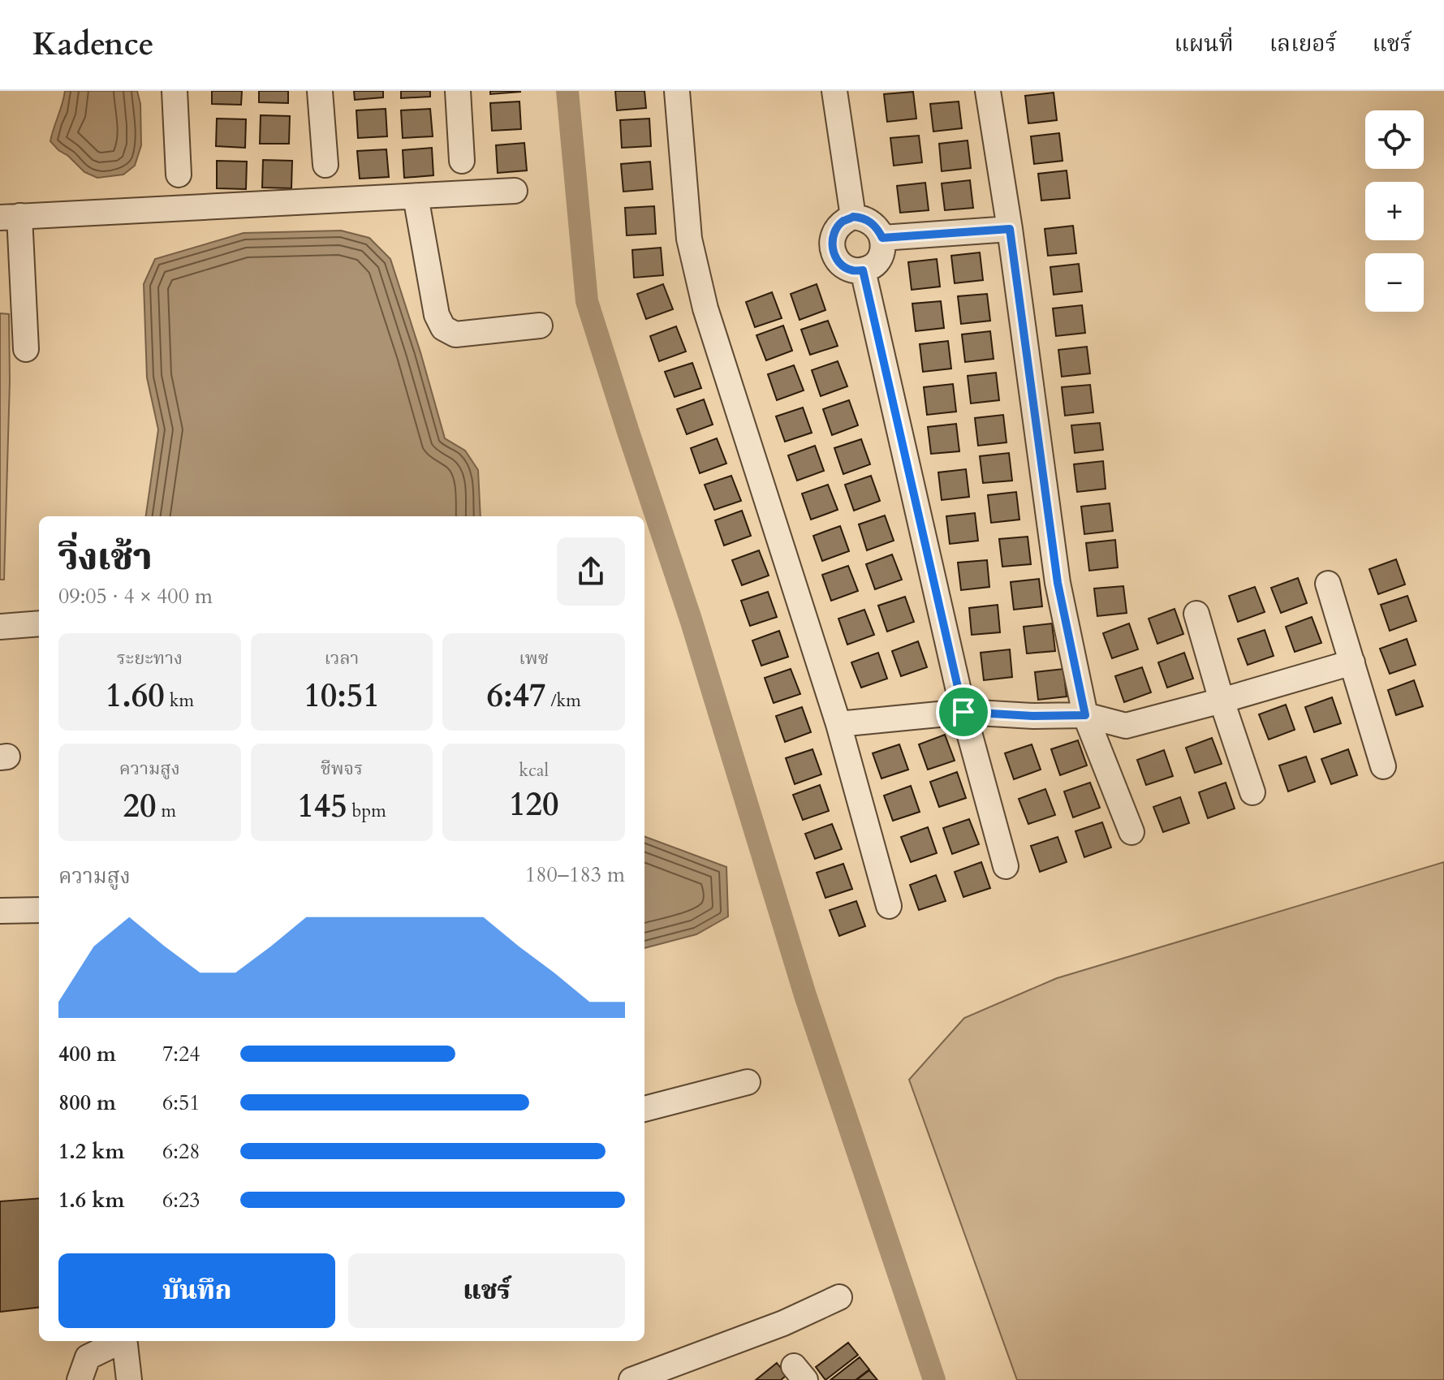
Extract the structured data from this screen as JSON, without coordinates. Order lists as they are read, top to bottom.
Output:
{
  "page": {
    "header": "Kadence",
    "nav": ["แผนที่", "เลเยอร์", "แชร์"],
    "map_buttons": ["+", "−"],
    "heading": ["วิ่งเช้า", "09:05 · 4 × 400 m"],
    "stats": [
      ["ระยะทาง", "1.60 km"],
      ["เวลา", "10:51"],
      ["เพซ", "6:47 /km"],
      ["ความสูง", "20 m"],
      ["ชีพจร", "145 bpm"],
      ["kcal", "120"]
    ],
    "chart": ["ความสูง", "180–183 m"],
    "list": [
      {
        "name": "400 m",
        "note": "7:24"
      },
      {
        "name": "800 m",
        "note": "6:51"
      },
      {
        "name": "1.2 km",
        "note": "6:28"
      },
      {
        "name": "1.6 km",
        "note": "6:23"
      }
    ],
    "buttons": ["บันทึก", "แชร์"]
  }
}
